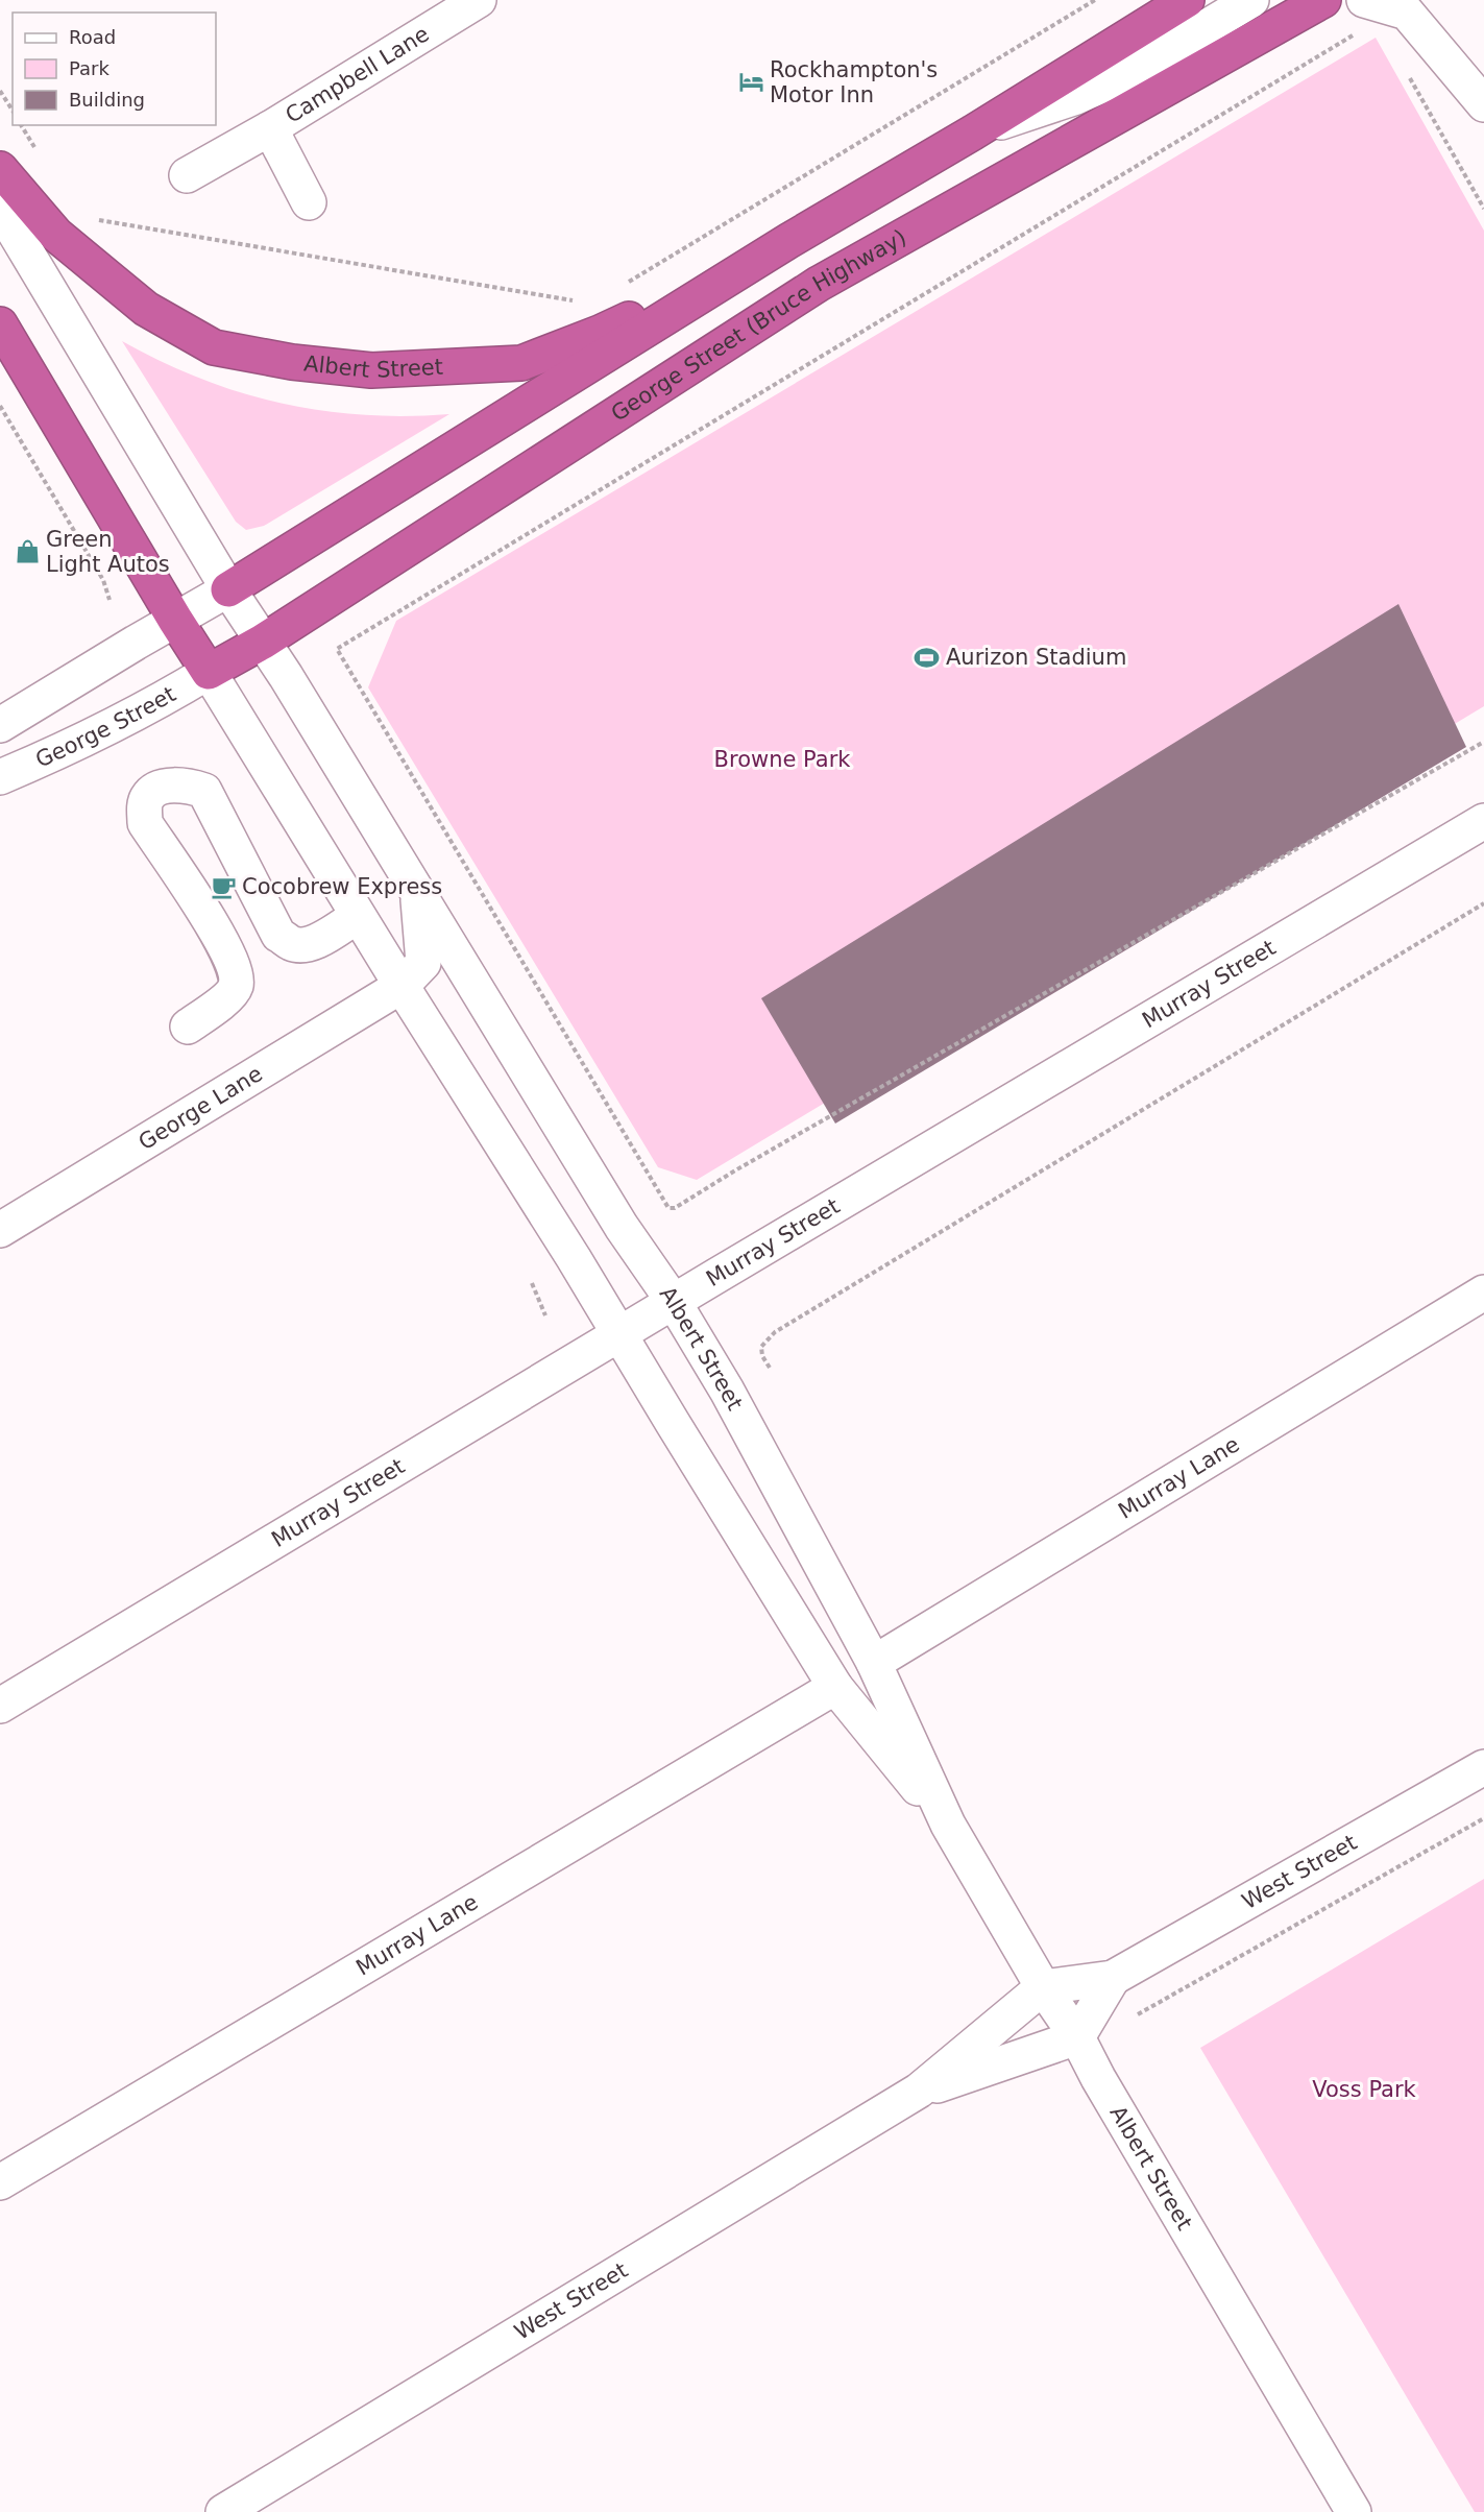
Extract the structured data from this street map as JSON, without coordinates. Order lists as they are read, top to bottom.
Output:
{
  "streets": {
    "highway": ["George Street (Bruce Highway)", "Albert Street"],
    "street": [
      "Campbell Lane",
      "George Street",
      "Murray Street",
      "George Lane",
      "Murray Lane",
      "West Street"
    ]
  },
  "crossings": [
    ["George Street (Bruce Highway)", "Albert Street"],
    ["George Street (Bruce Highway)", "George Street"],
    ["Albert Street", "George Street"],
    ["Albert Street", "Murray Street"],
    ["Albert Street", "George Lane"],
    ["Albert Street", "Murray Lane"],
    ["Albert Street", "West Street"]
  ],
  "parks": ["Browne Park", "Voss Park"],
  "places": {
    "hotel": ["Rockhampton's Motor Inn"],
    "shop": ["Green Light Autos"],
    "sports": ["Aurizon Stadium"],
    "cafe": ["Cocobrew Express"]
  },
  "legend": ["Road", "Park", "Building"]
}
